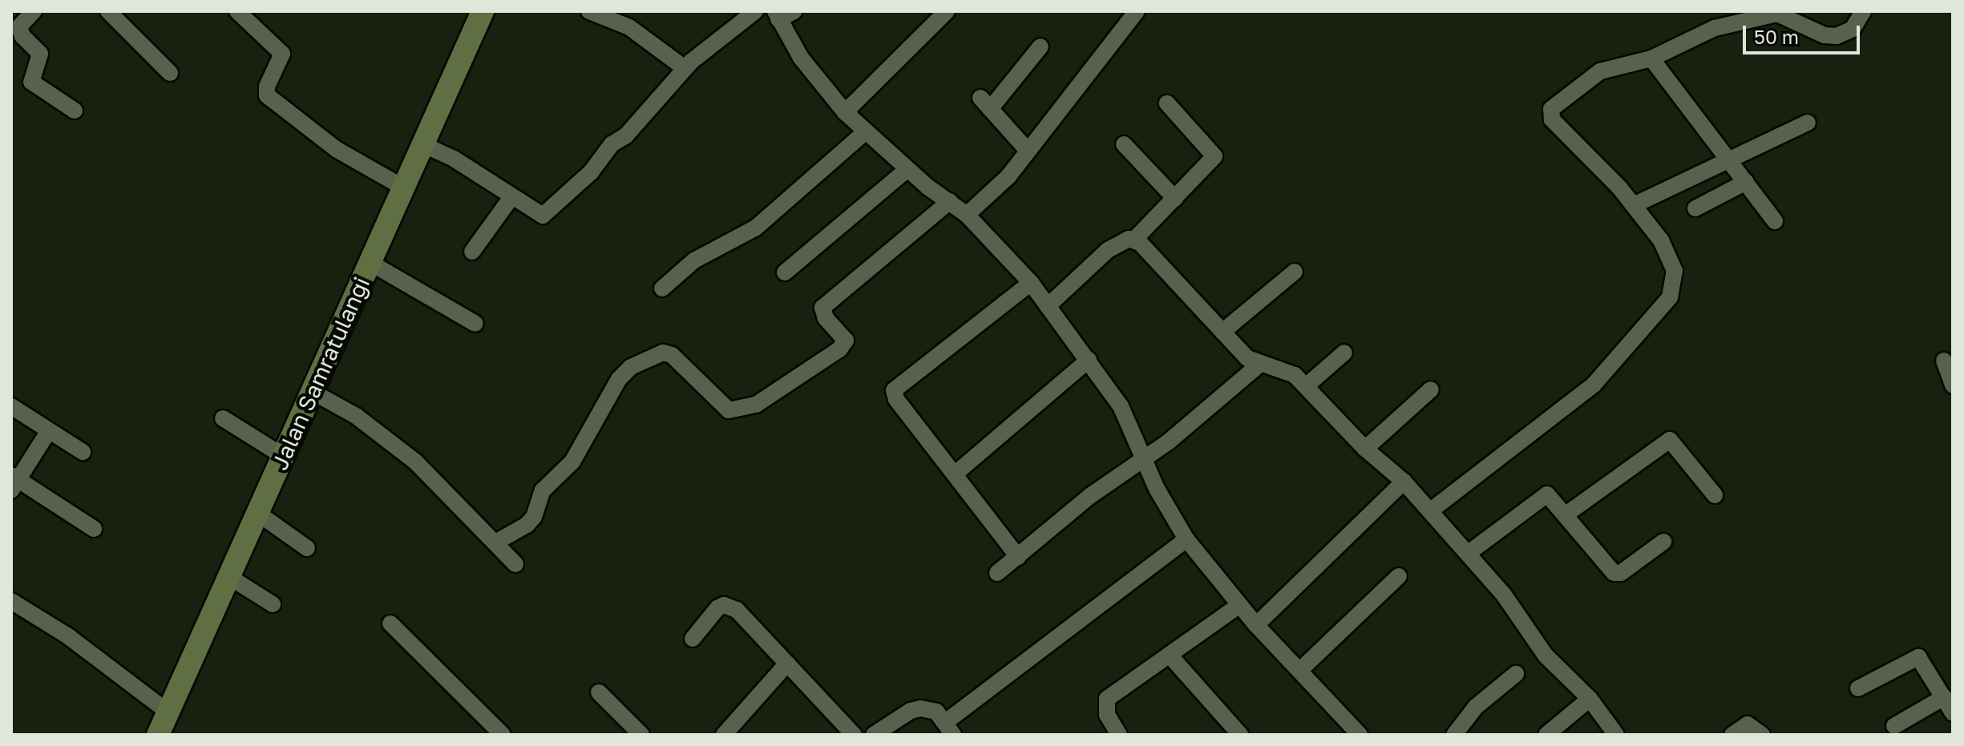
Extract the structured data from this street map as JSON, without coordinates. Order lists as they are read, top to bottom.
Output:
{
  "streets": {
    "main road": ["Jalan Samratulangi"]
  },
  "scale_bar": "50 m"
}
